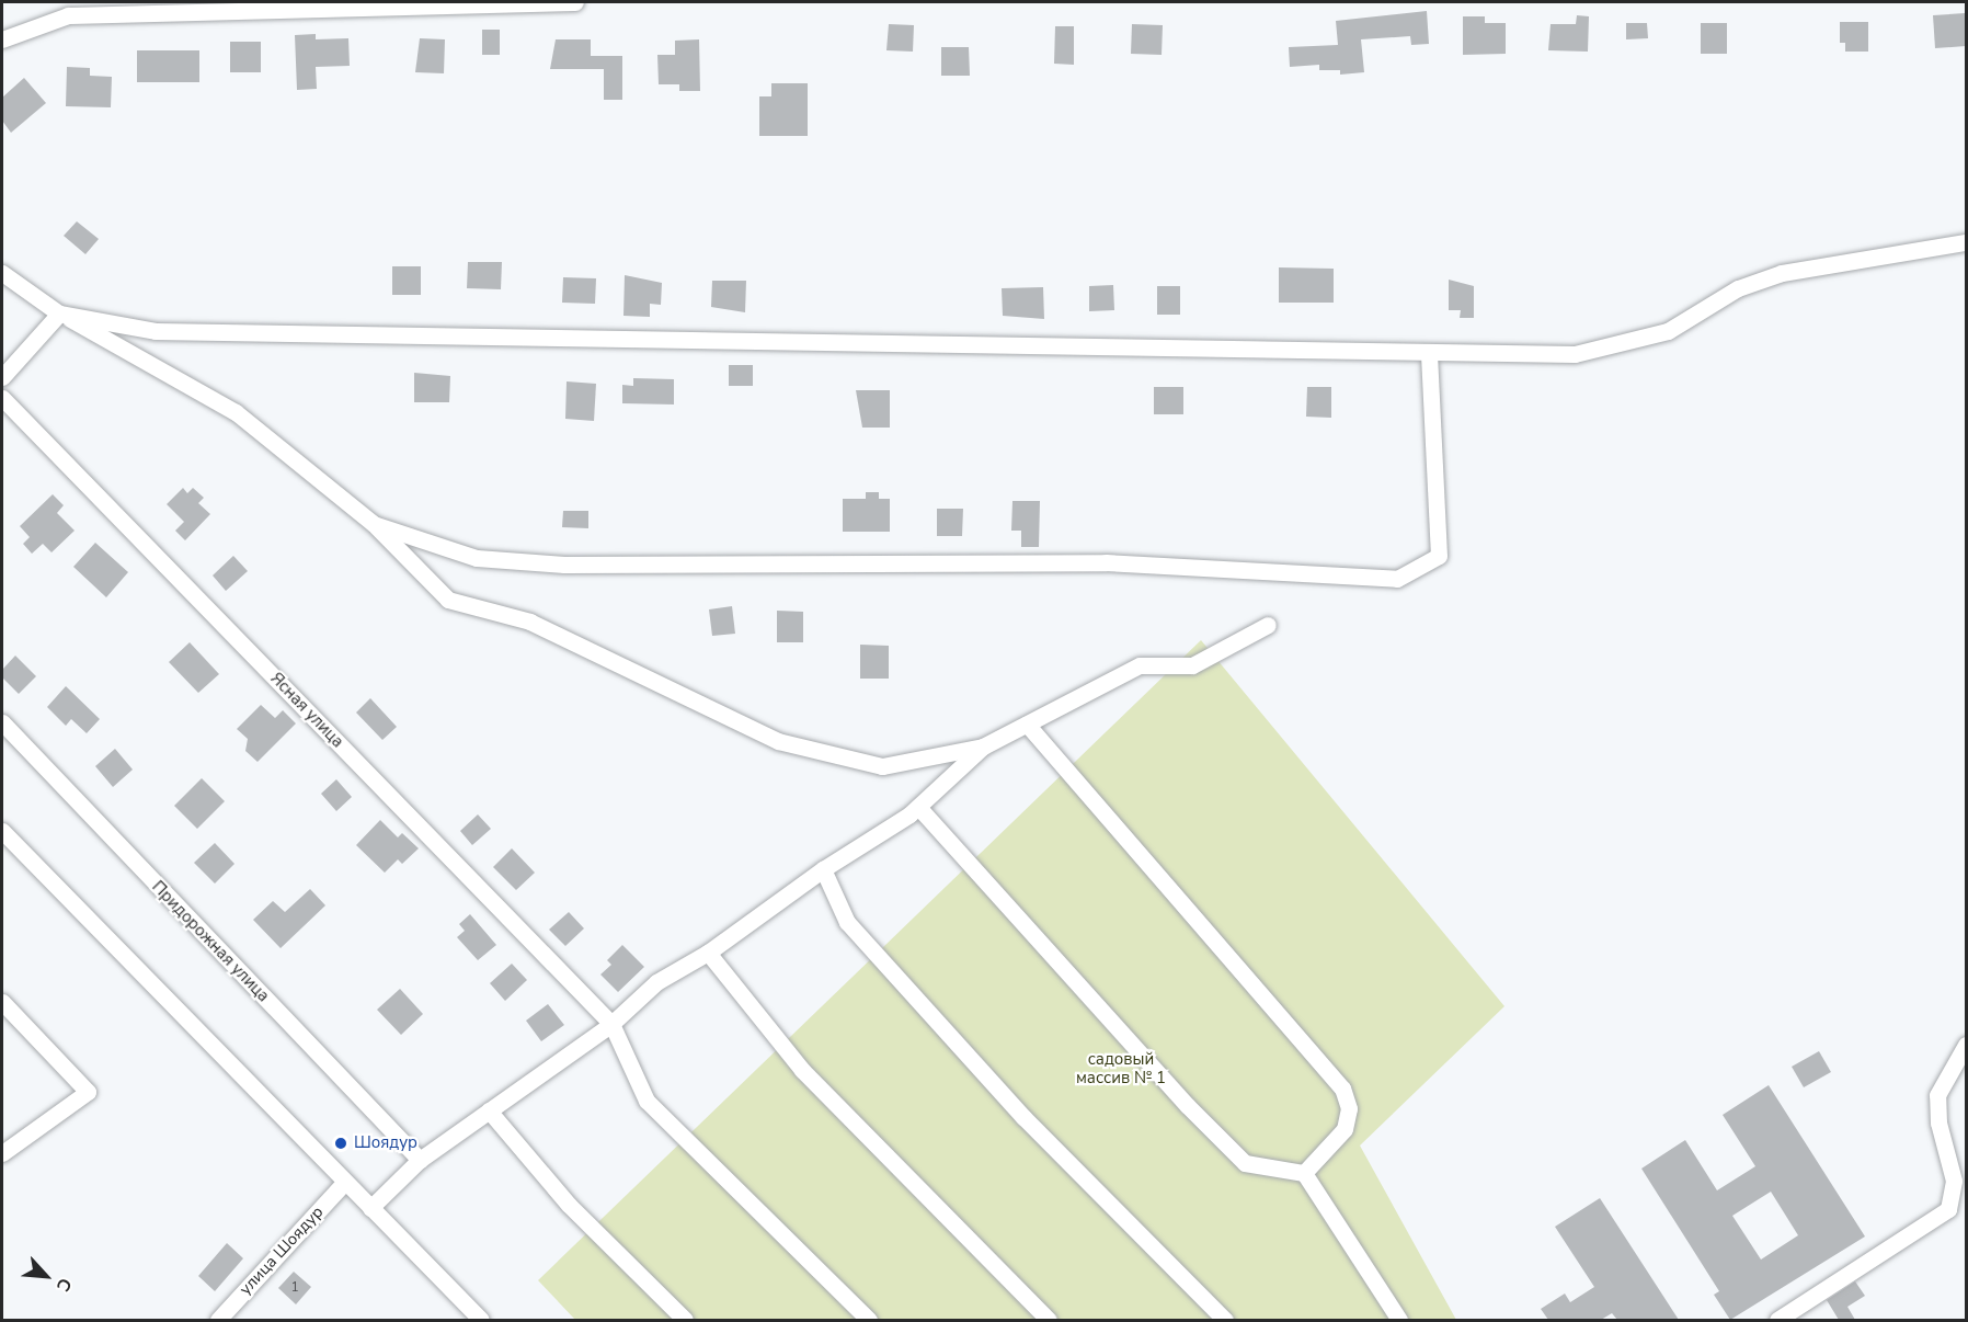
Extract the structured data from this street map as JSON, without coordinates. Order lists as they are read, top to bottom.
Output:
{
  "streets": {
    "street": ["Ясная улица", "Придорожная улица", "улица Шоядур"]
  },
  "parks": ["садовый массив № 1"],
  "places": ["Шоядур"],
  "house_numbers": ["1"],
  "north": "bottom right"
}
